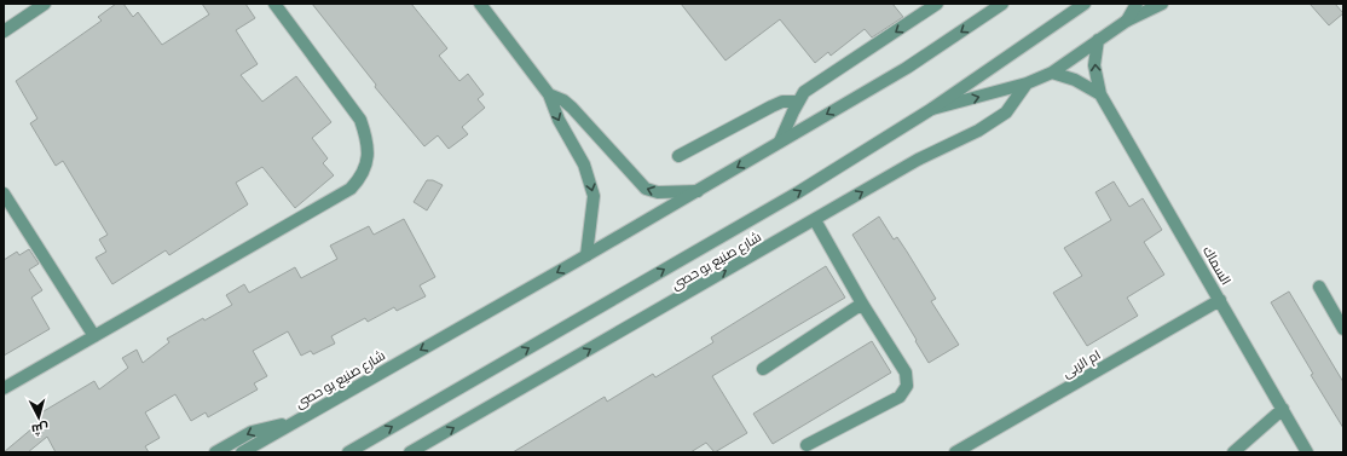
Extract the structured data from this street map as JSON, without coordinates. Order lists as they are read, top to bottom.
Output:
{
  "streets": {
    "street": ["شارع صنيع بو حصى", "السماك", "ام الربى"]
  },
  "crossings": [
    ["شارع صنيع بو حصى", "السماك"],
    ["السماك", "ام الربى"]
  ],
  "north": "bottom"
}
